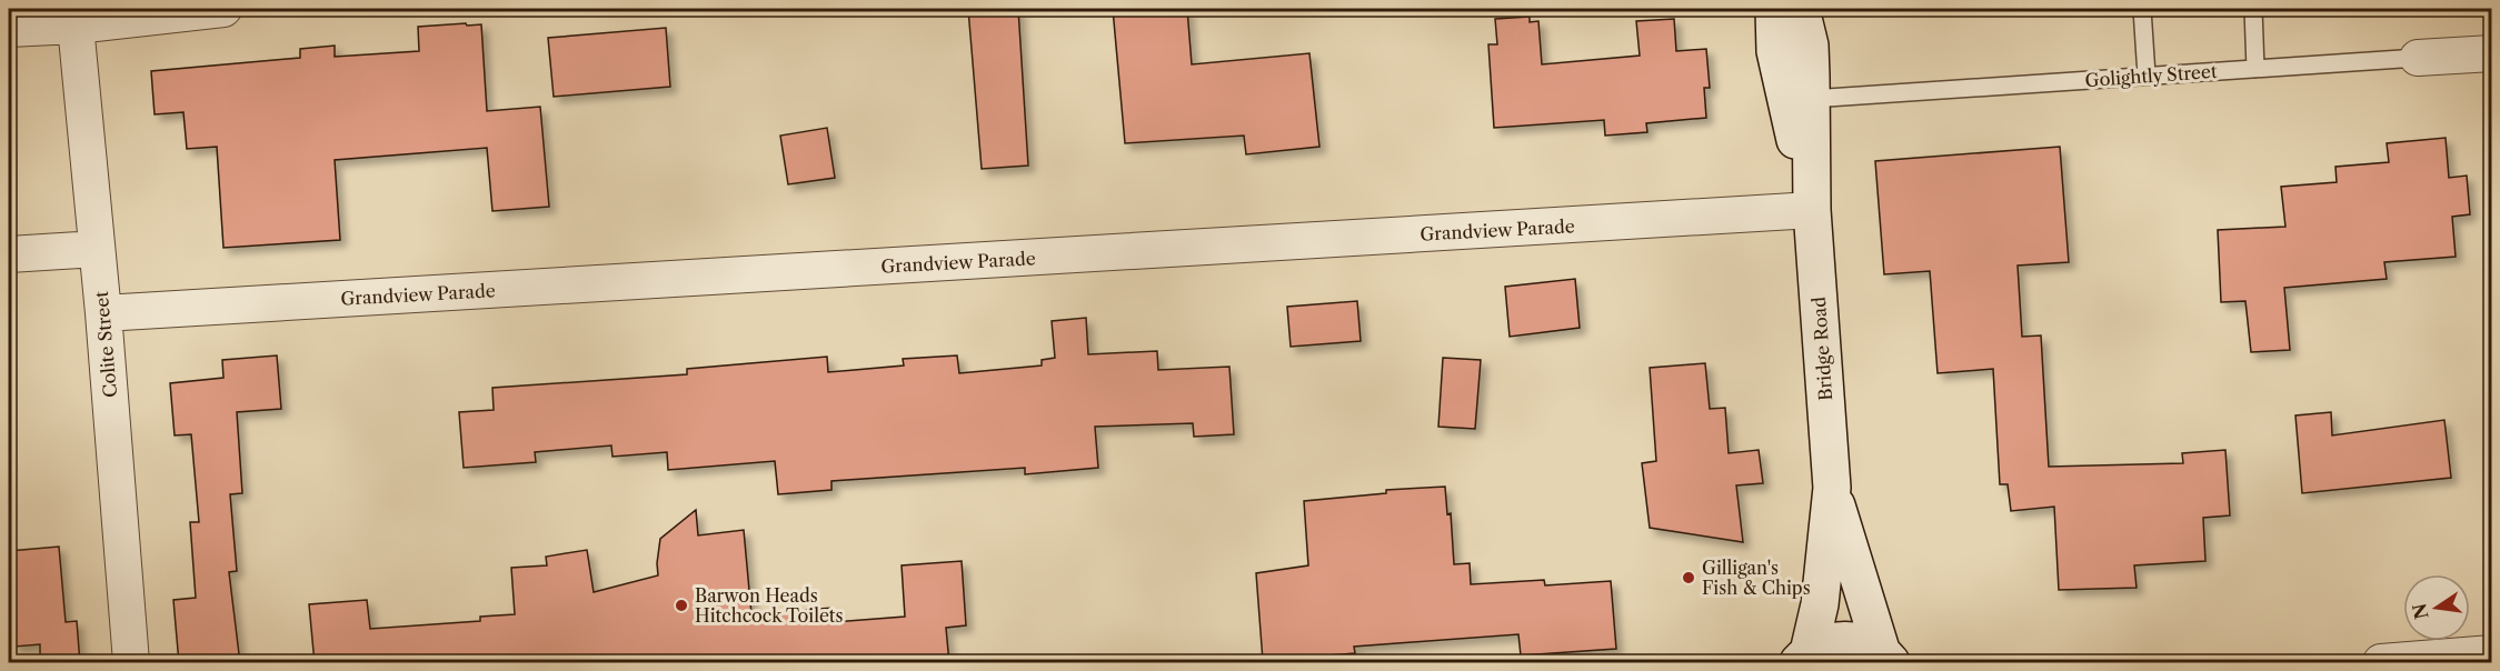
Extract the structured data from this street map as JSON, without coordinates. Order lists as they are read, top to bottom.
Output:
{
  "streets": {
    "main road": ["Bridge Road"],
    "street": ["Golightly Street", "Grandview Parade", "Colite Street"]
  },
  "crossings": [
    ["Golightly Street", "Bridge Road"],
    ["Grandview Parade", "Colite Street"],
    ["Grandview Parade", "Bridge Road"]
  ],
  "places": ["Gilligan's Fish & Chips", "Barwon Heads Hitchcock Toilets"],
  "north": "left"
}
